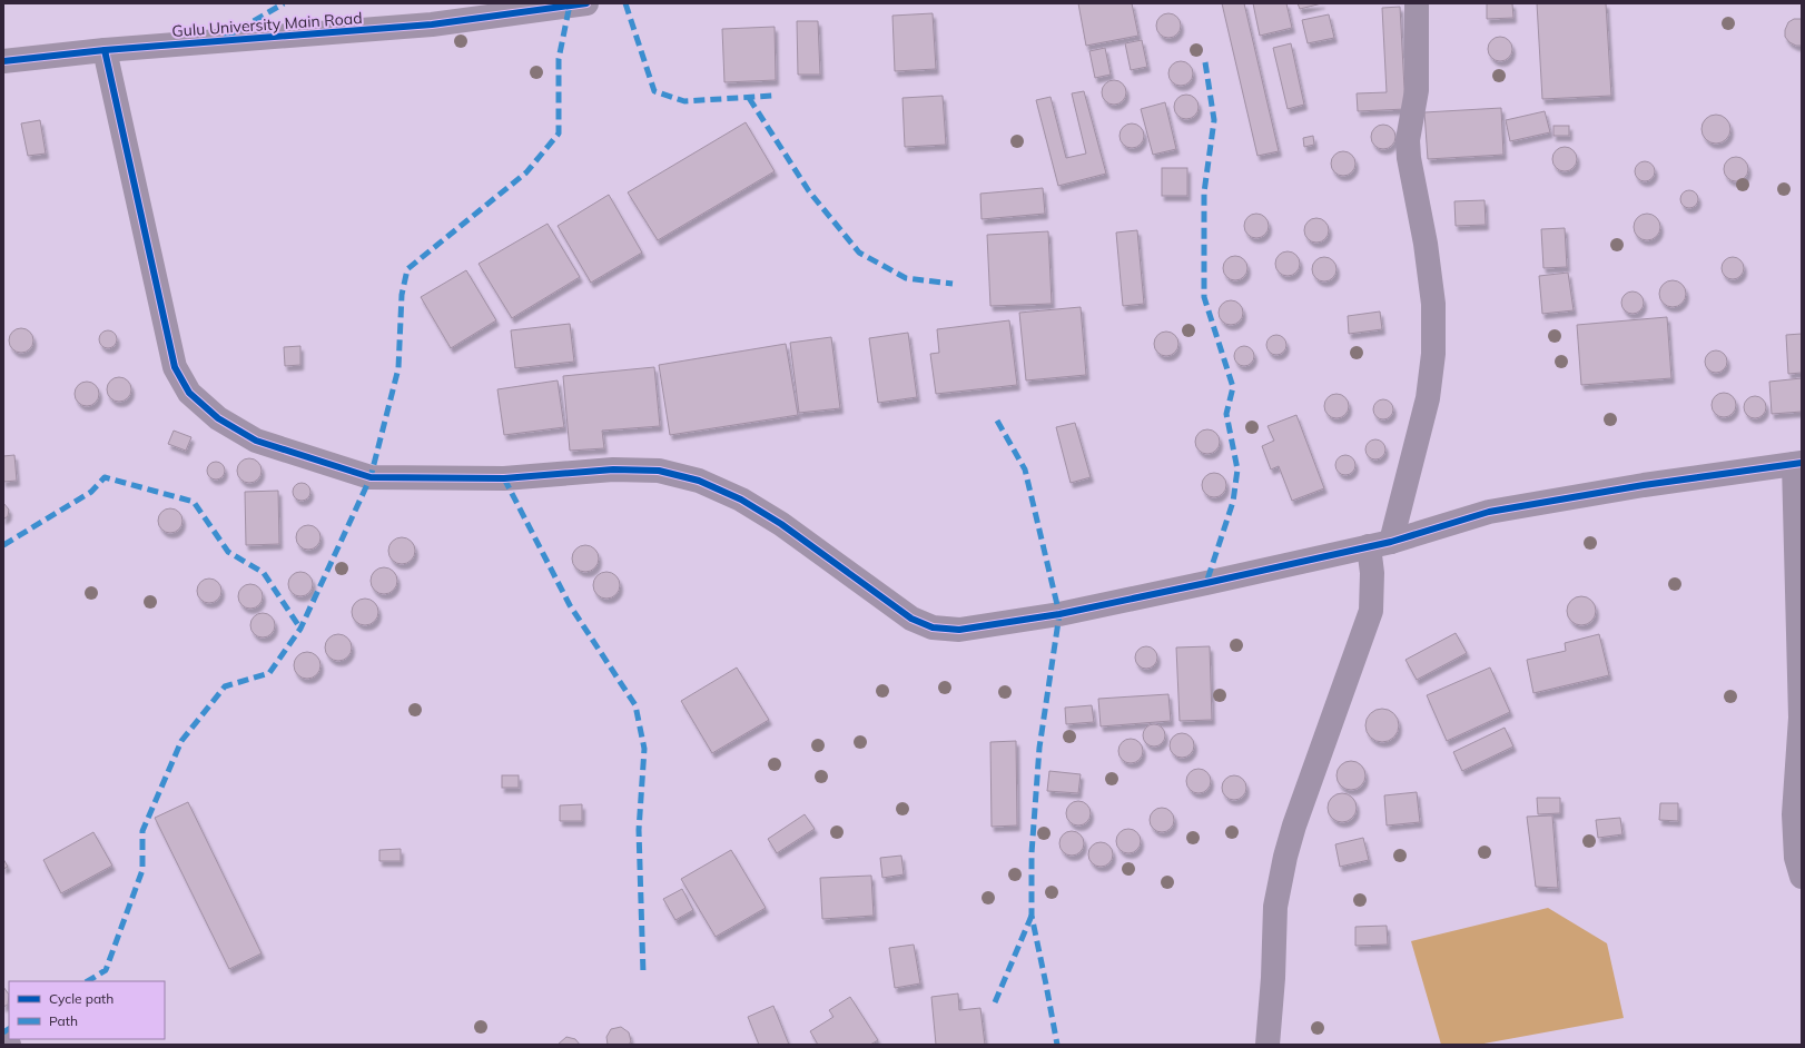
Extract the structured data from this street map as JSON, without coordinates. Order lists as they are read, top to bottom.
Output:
{
  "streets": {
    "street": ["Gulu University Main Road"]
  },
  "legend": ["Cycle path", "Path"]
}
